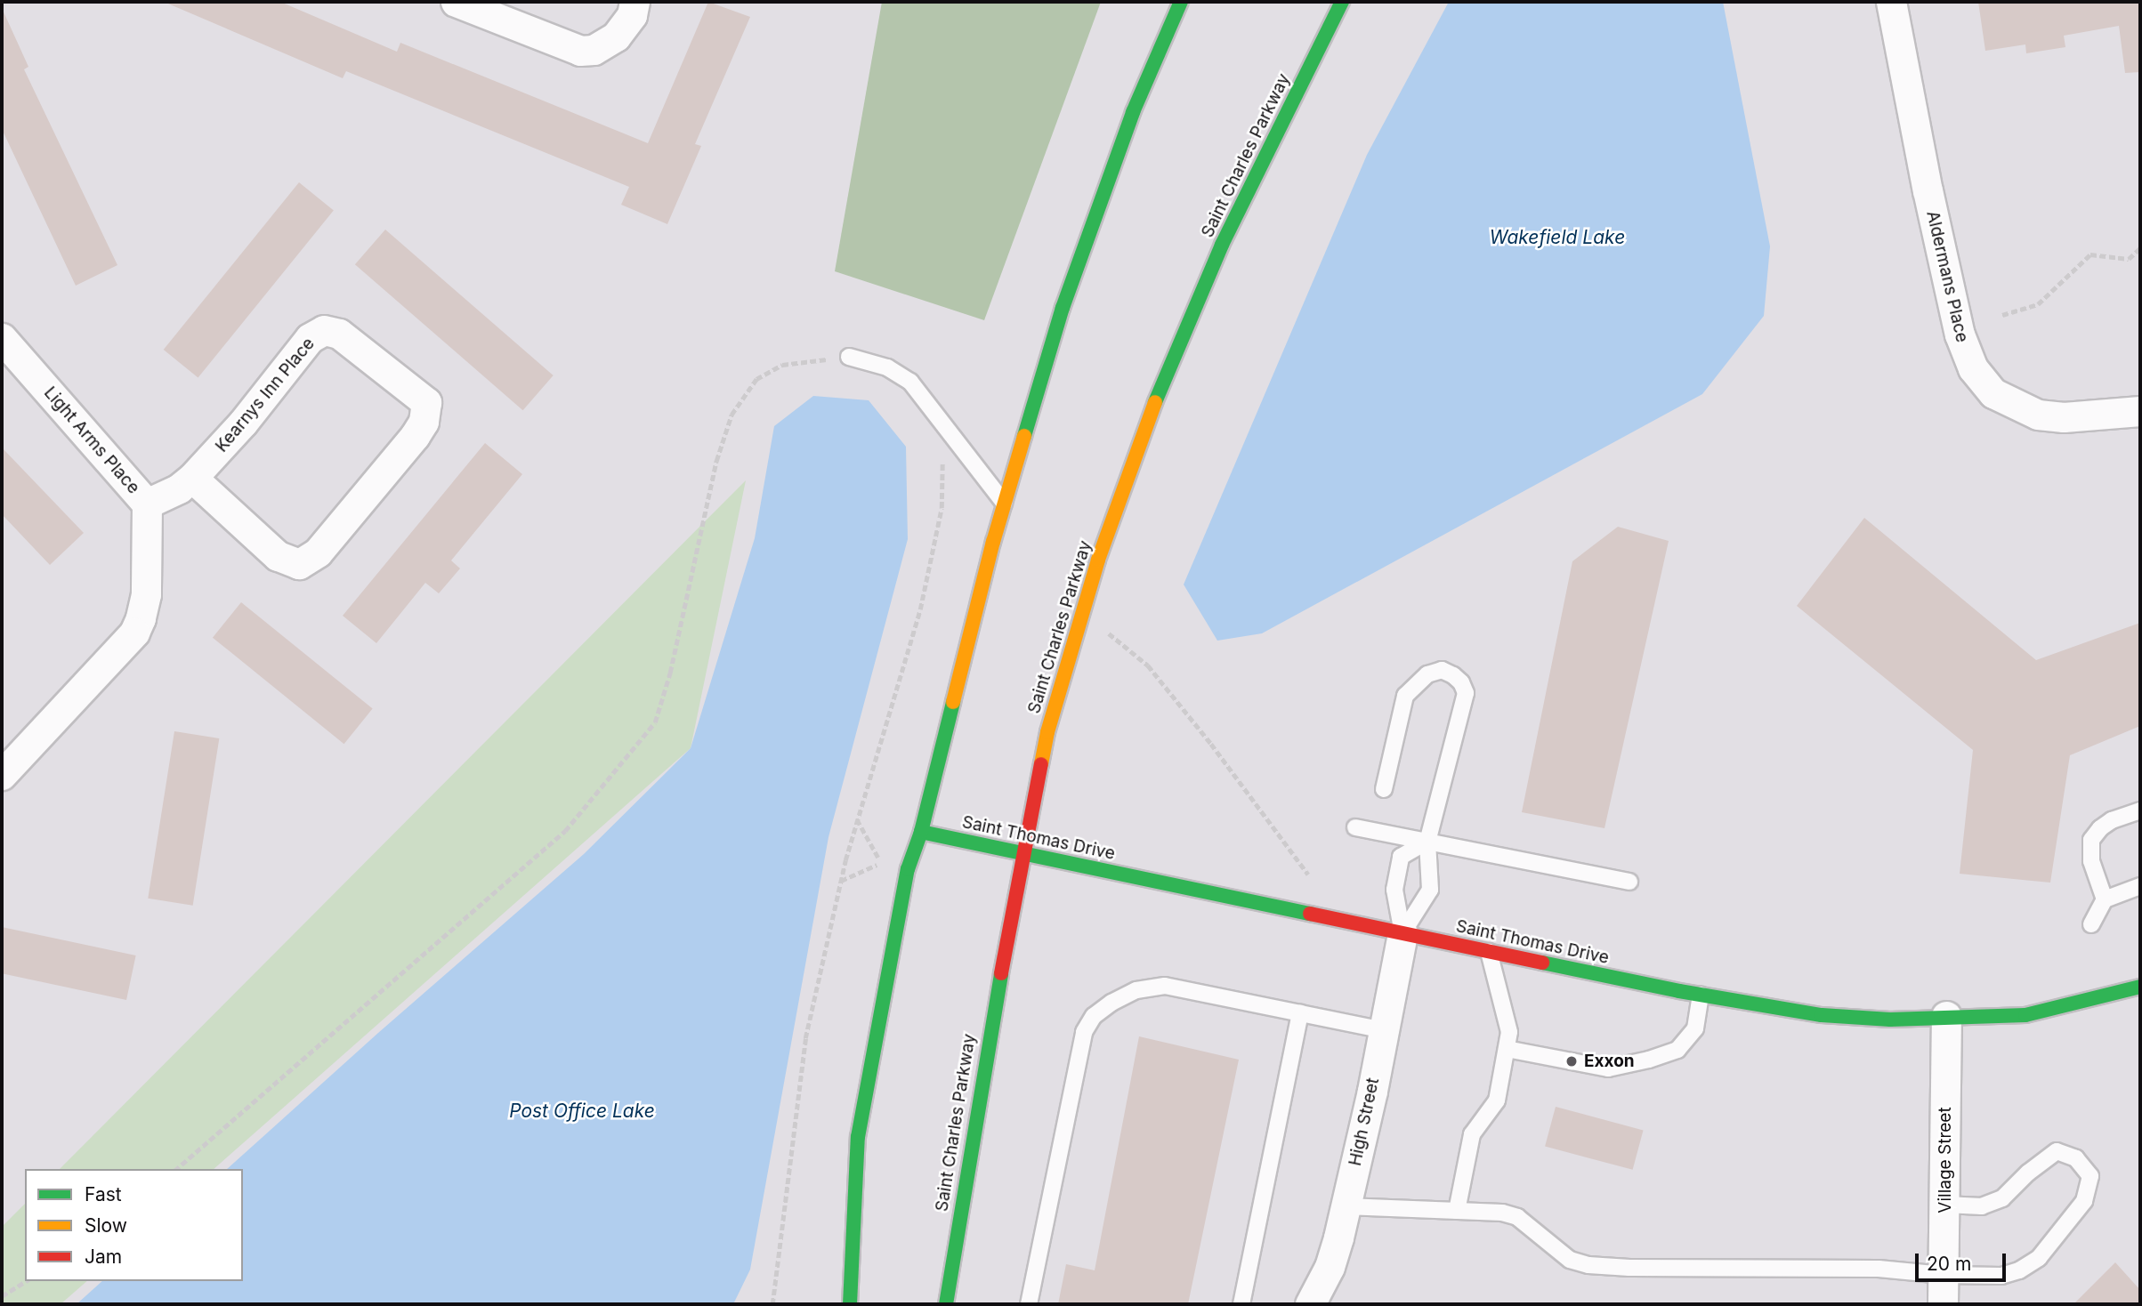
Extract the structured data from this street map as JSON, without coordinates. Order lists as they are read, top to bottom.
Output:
{
  "streets": {
    "main road": ["Saint Charles Parkway", "Saint Thomas Drive"],
    "street": [
      "Aldermans Place",
      "Kearnys Inn Place",
      "Light Arms Place",
      "High Street",
      "Village Street"
    ]
  },
  "crossings": [
    ["Saint Charles Parkway", "Saint Thomas Drive"],
    ["Kearnys Inn Place", "Light Arms Place"],
    ["Saint Thomas Drive", "High Street"],
    ["Saint Thomas Drive", "Village Street"]
  ],
  "water": ["Wakefield Lake", "Post Office Lake"],
  "places": ["Exxon"],
  "legend": ["Fast", "Slow", "Jam"],
  "scale_bar": "20 m"
}
